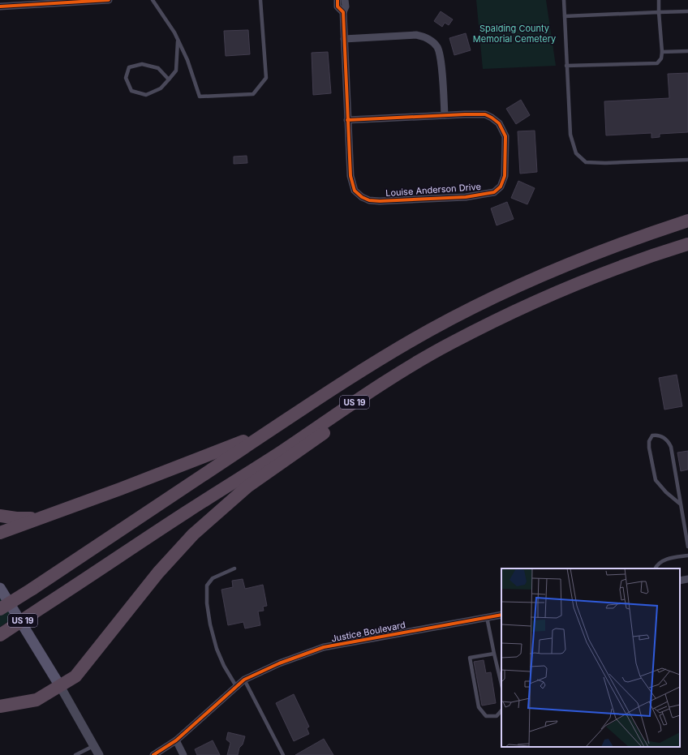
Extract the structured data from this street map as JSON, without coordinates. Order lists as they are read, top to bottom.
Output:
{
  "streets": {
    "highway": ["US 19"],
    "street": ["Louise Anderson Drive", "Justice Boulevard"]
  },
  "parks": ["Spalding County Memorial Cemetery"]
}
